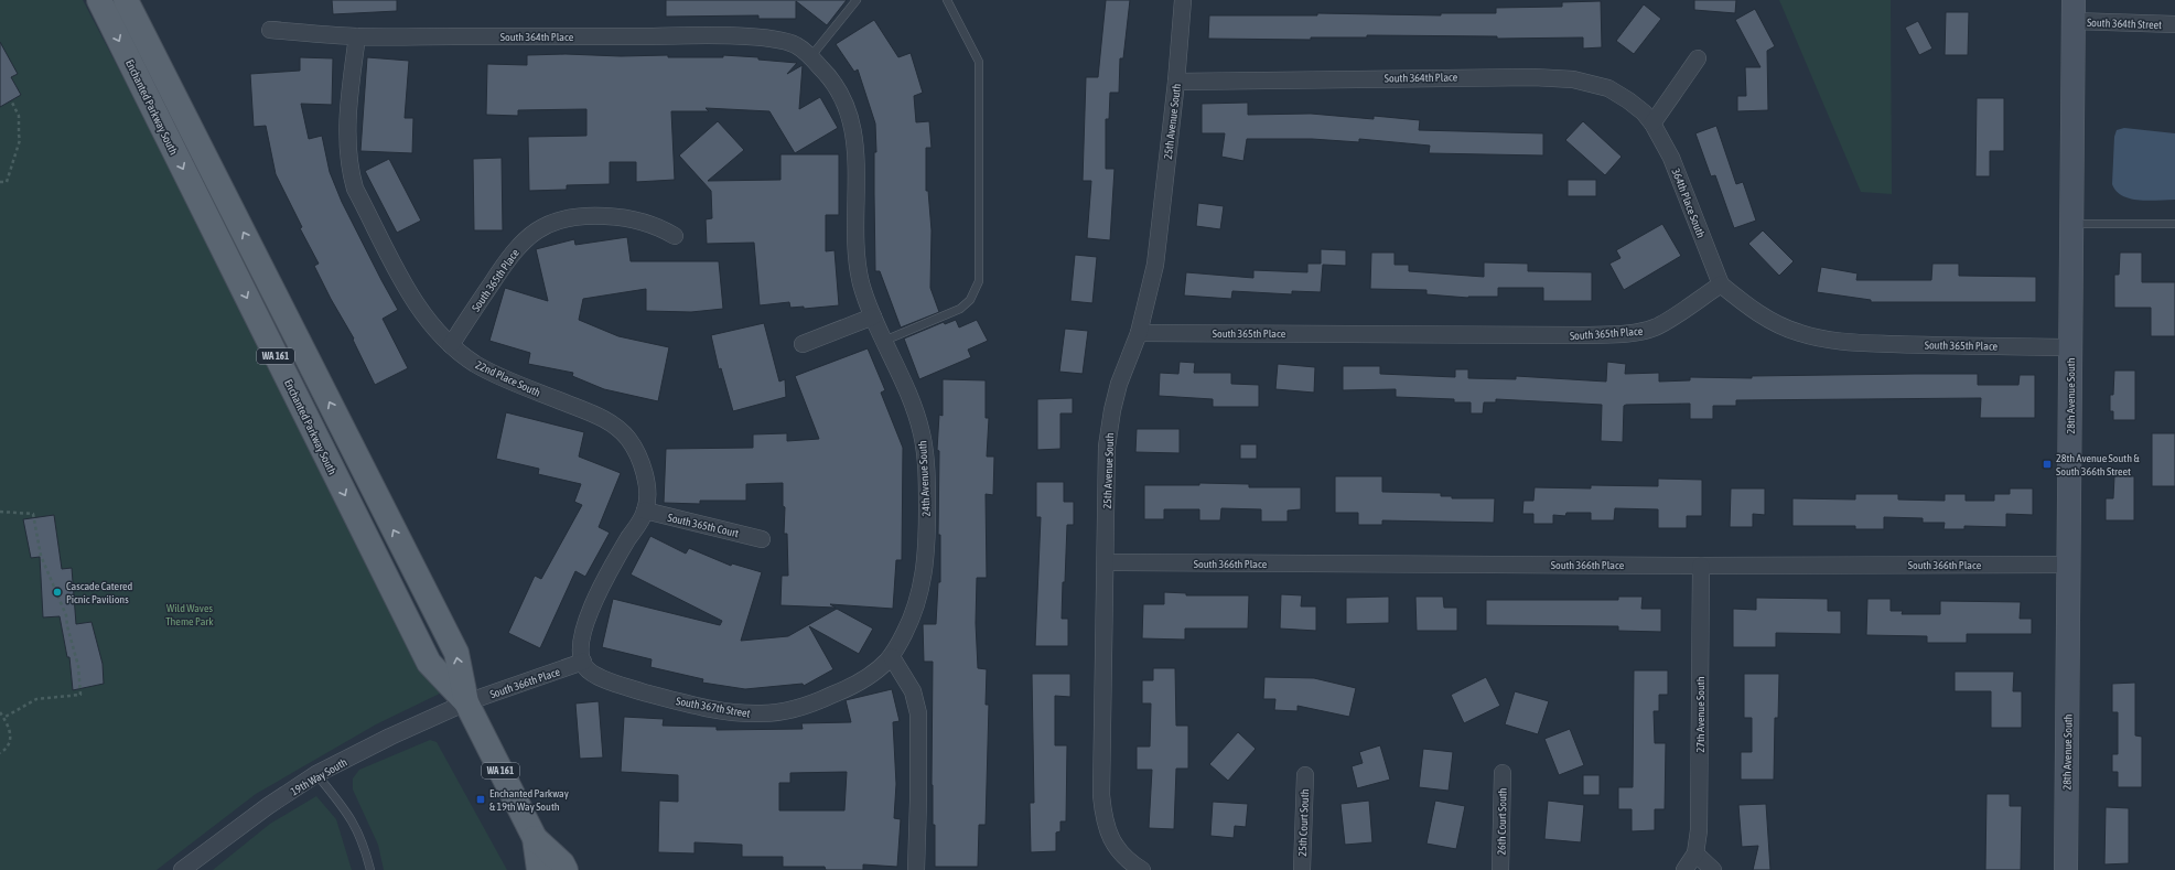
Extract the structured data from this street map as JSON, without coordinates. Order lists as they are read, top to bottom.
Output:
{
  "streets": {
    "main road": ["Enchanted Parkway South", "WA 161"],
    "street": [
      "South 364th Street",
      "South 364th Place",
      "25th Avenue South",
      "364th Place South",
      "South 365th Place",
      "22nd Place South",
      "28th Avenue South",
      "24th Avenue South",
      "South 365th Court",
      "South 366th Place",
      "South 367th Street",
      "27th Avenue South",
      "19th Way South",
      "26th Court South",
      "25th Court South"
    ]
  },
  "crossings": [
    ["South 364th Street", "28th Avenue South"],
    ["South 364th Place", "25th Avenue South"],
    ["South 364th Place", "364th Place South"],
    ["South 364th Place", "22nd Place South"],
    ["South 364th Place", "24th Avenue South"],
    ["Enchanted Parkway South", "South 366th Place"],
    ["Enchanted Parkway South", "19th Way South"],
    ["25th Avenue South", "South 365th Place"],
    ["25th Avenue South", "South 366th Place"],
    ["364th Place South", "South 365th Place"],
    ["South 365th Place", "22nd Place South"],
    ["South 365th Place", "28th Avenue South"],
    ["22nd Place South", "South 365th Court"],
    ["22nd Place South", "South 366th Place"],
    ["22nd Place South", "South 367th Street"],
    ["28th Avenue South", "South 366th Place"],
    ["24th Avenue South", "South 367th Street"],
    ["South 366th Place", "South 367th Street"],
    ["South 366th Place", "27th Avenue South"],
    ["South 366th Place", "19th Way South"]
  ],
  "parks": ["Wild Waves Theme Park"],
  "places": {
    "transit": ["28th Avenue South & South 366th Street", "Enchanted Parkway & 19th Way South"],
    "other": ["Cascade Catered Picnic Pavilions"]
  }
}
